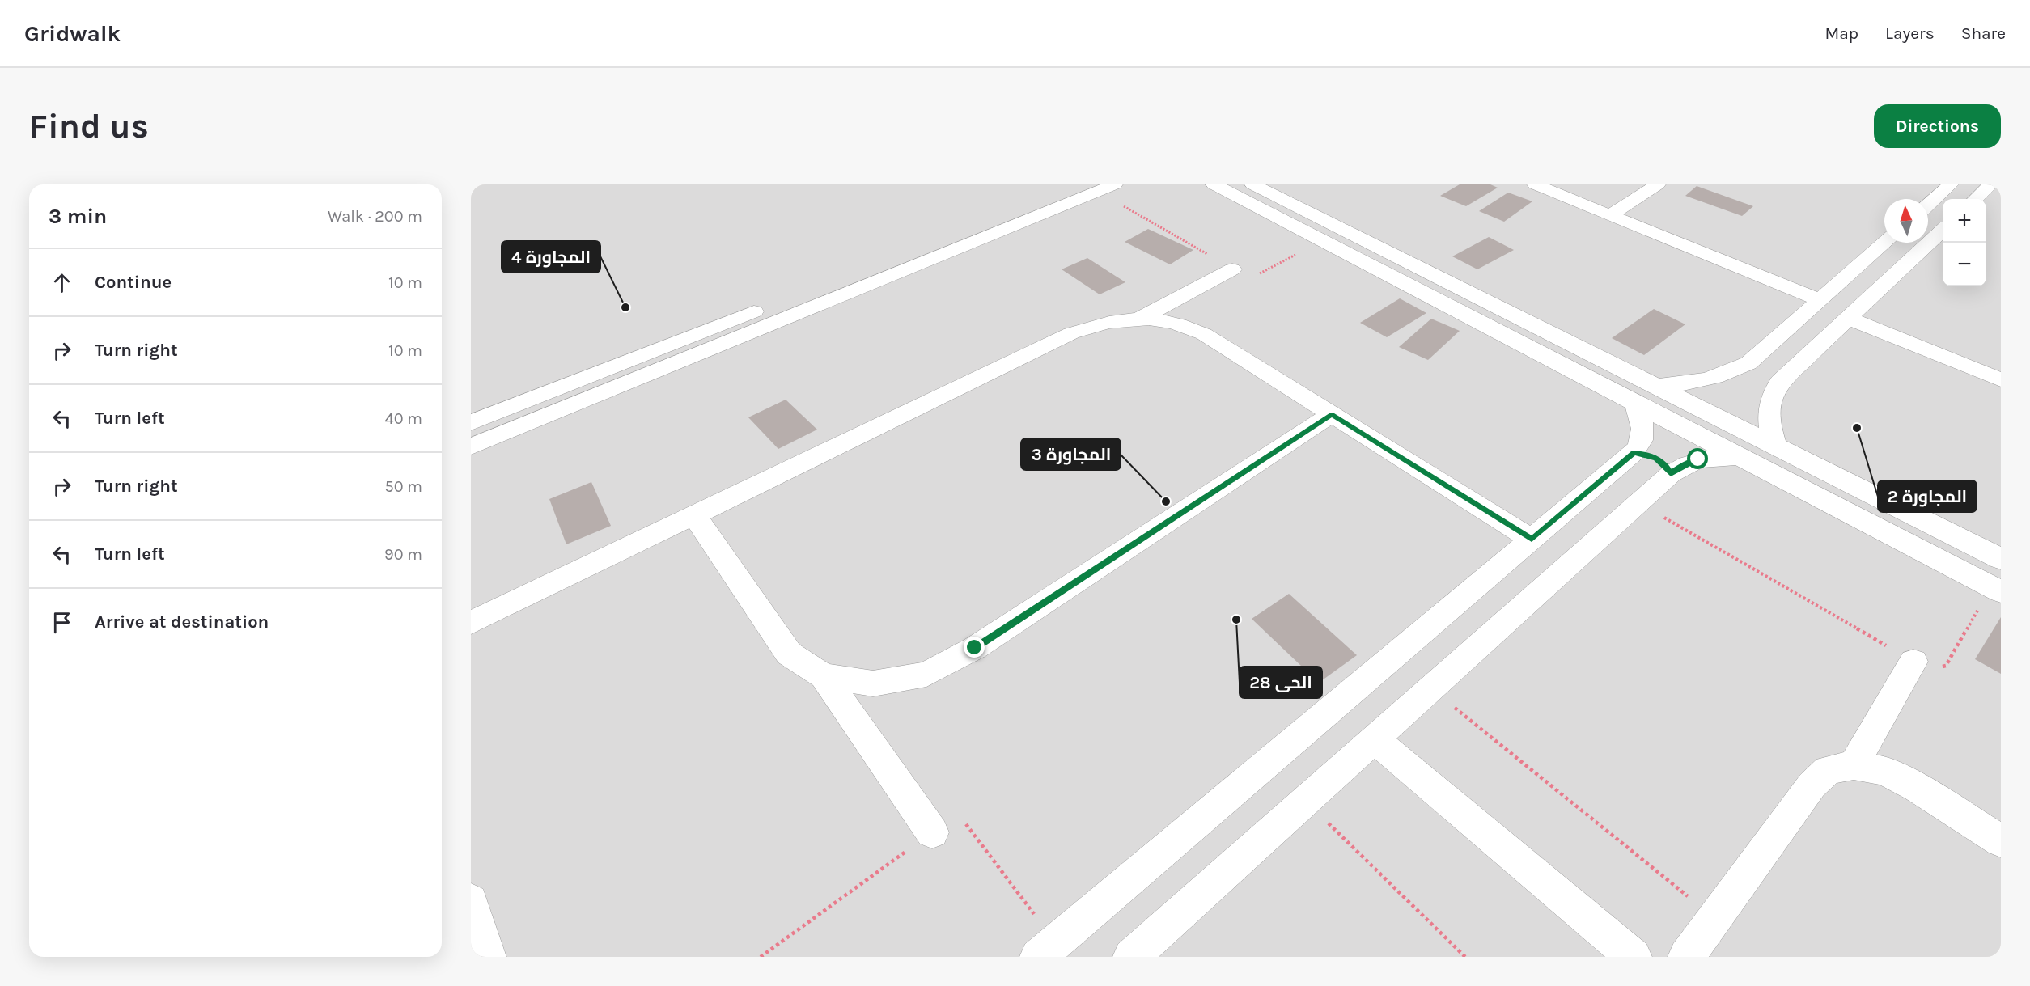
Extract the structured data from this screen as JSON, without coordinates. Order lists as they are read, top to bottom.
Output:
{
  "places": [
    "المجاورة 4",
    "المجاورة 2",
    "المجاورة 3",
    "الحى 28"
  ],
  "north": "top",
  "page": {
    "header": "Gridwalk",
    "nav": ["Map", "Layers", "Share"],
    "buttons": "Directions",
    "title": "Find us",
    "heading": ["3 min", "Walk · 200 m"],
    "map_buttons": ["+", "−"],
    "list": [
      ["Continue", "10 m"],
      ["Turn right", "10 m"],
      ["Turn left", "40 m"],
      ["Turn right", "50 m"],
      ["Turn left", "90 m"],
      "Arrive at destination"
    ]
  }
}
